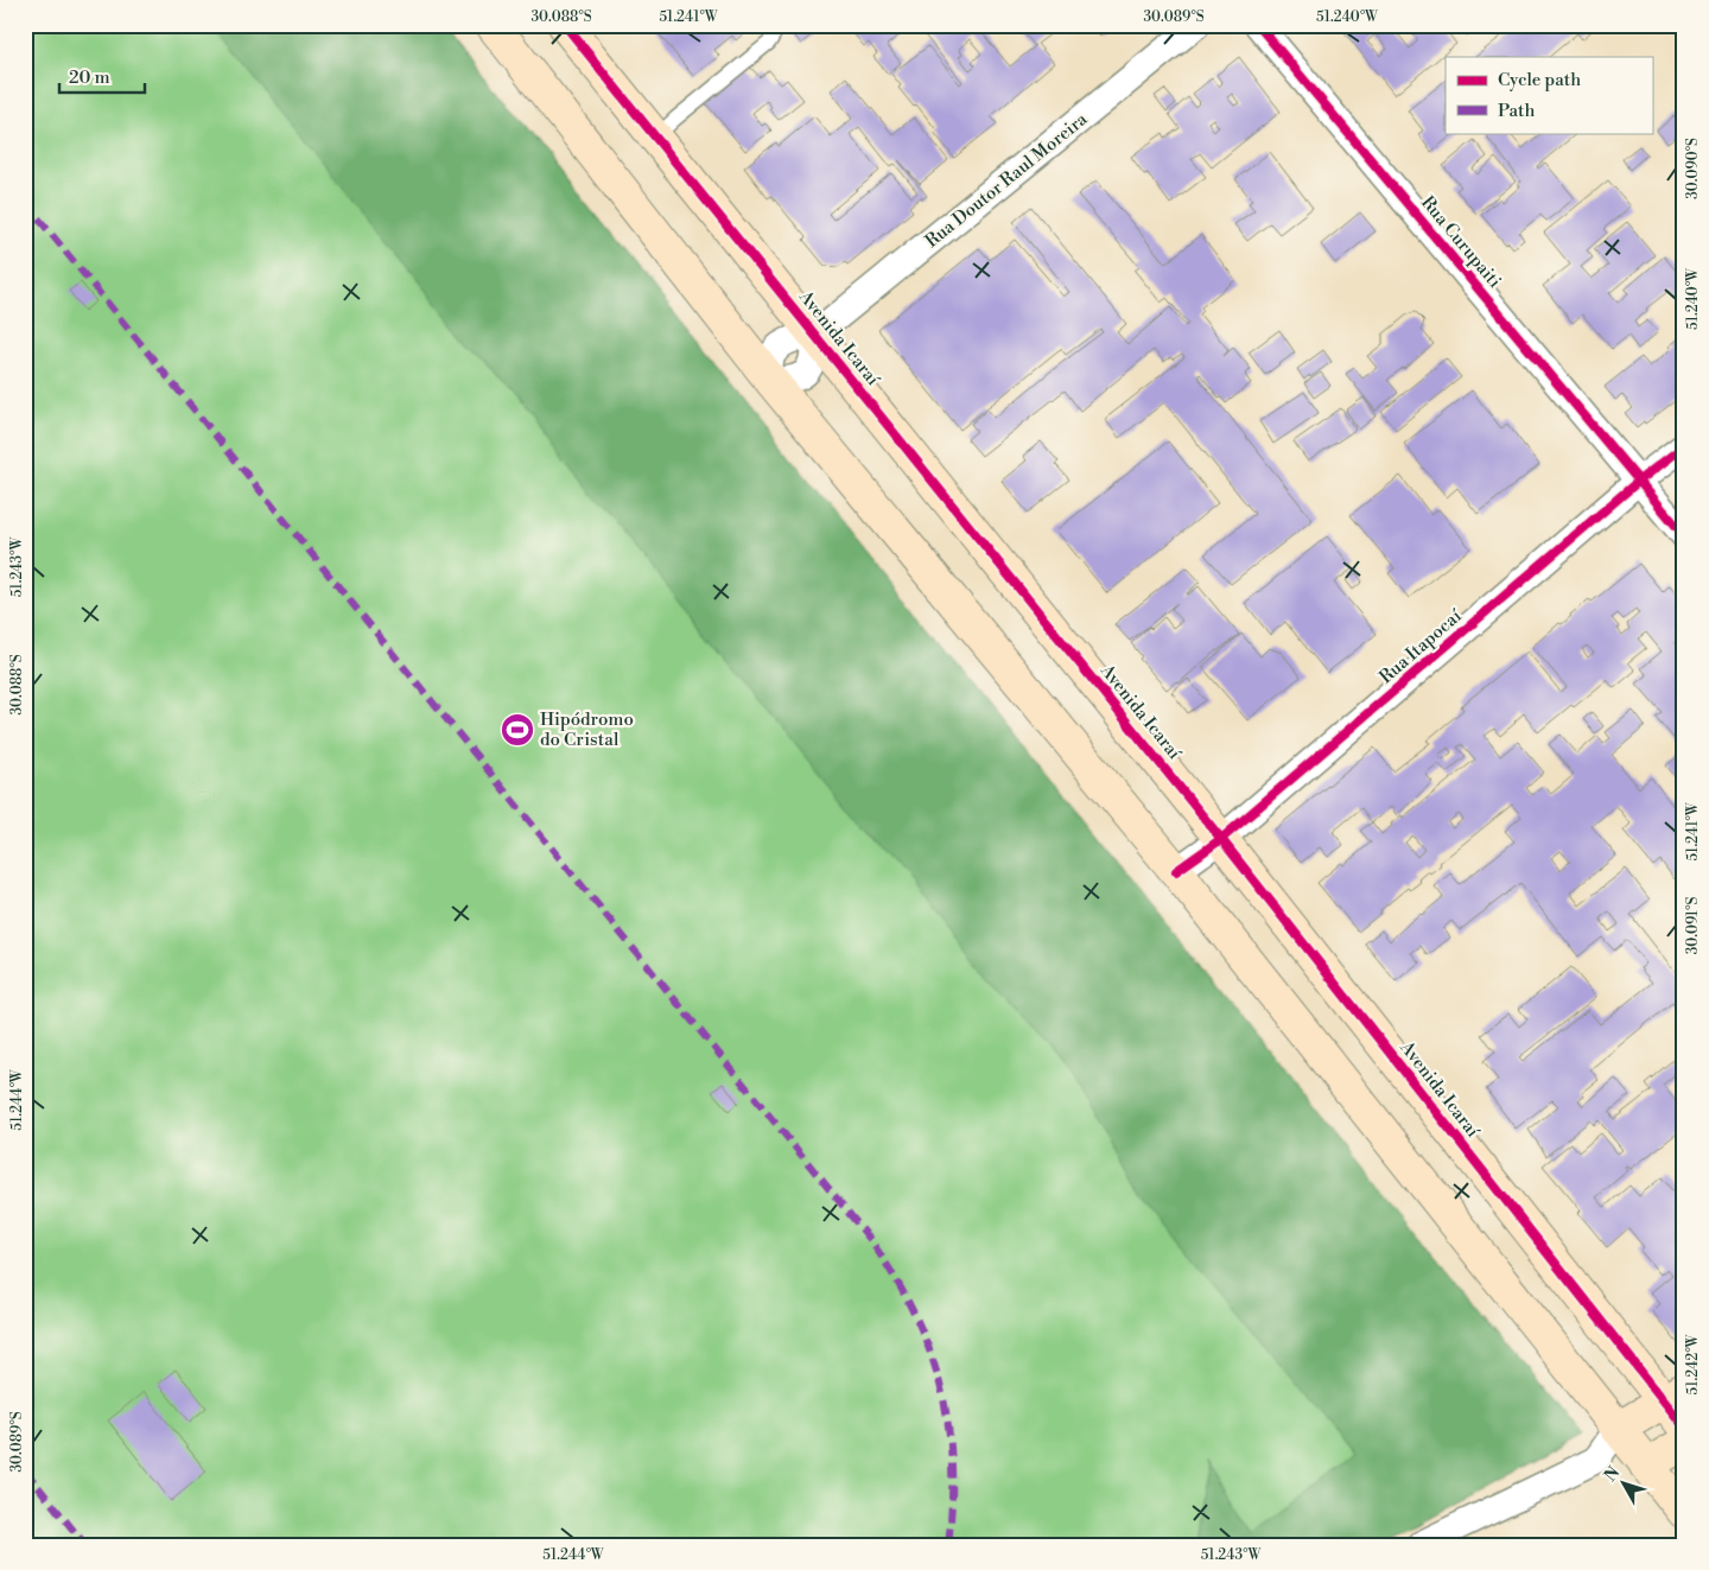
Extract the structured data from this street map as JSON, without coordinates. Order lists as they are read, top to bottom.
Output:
{
  "streets": {
    "main road": ["Avenida Icaraí"],
    "street": ["Rua Doutor Raul Moreira", "Rua Curupaiti", "Rua Itapocaí"]
  },
  "crossings": [
    ["Rua Doutor Raul Moreira", "Avenida Icaraí"],
    ["Rua Curupaiti", "Rua Itapocaí"],
    ["Avenida Icaraí", "Rua Itapocaí"]
  ],
  "places": {
    "sports": ["Hipódromo do Cristal"]
  },
  "legend": ["Cycle path", "Path"],
  "scale_bar": "20 m",
  "north": "top left",
  "coordinates": [
    "30.088°S",
    "51.241°W",
    "30.089°S",
    "51.240°W",
    "30.090°S",
    "51.243°W",
    "30.091°S",
    "51.244°W",
    "51.242°W"
  ]
}
